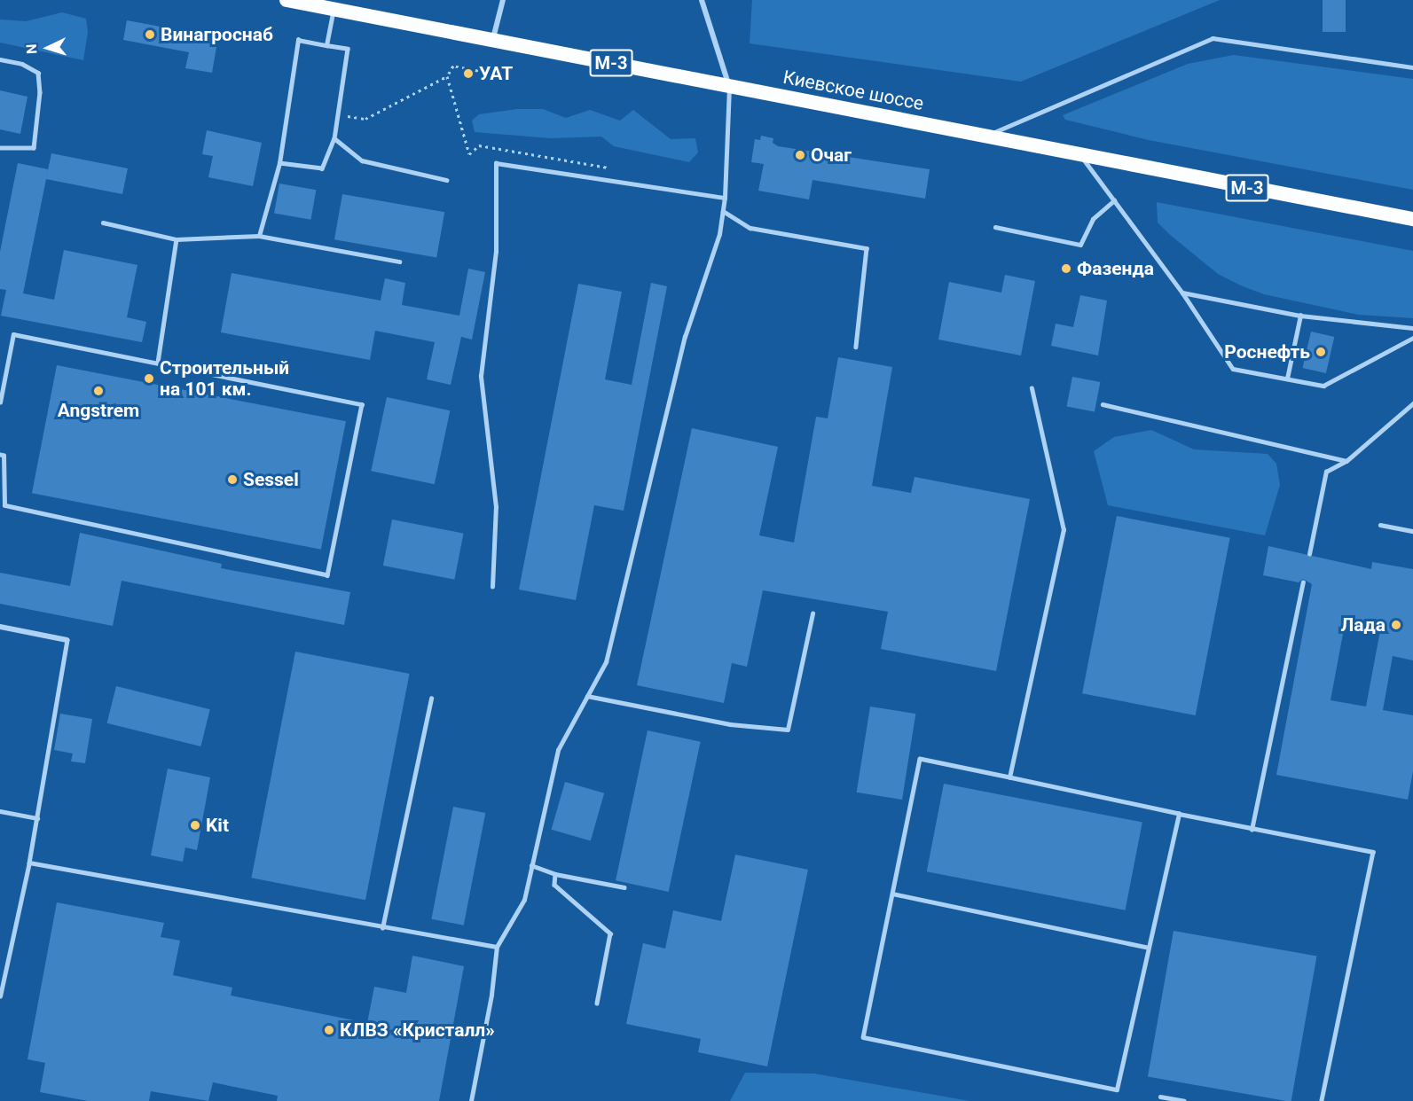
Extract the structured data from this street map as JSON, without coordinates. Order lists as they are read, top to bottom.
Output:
{
  "streets": {
    "highway": ["М-3", "Киевское шоссе"]
  },
  "places": [
    "Винагроснаб",
    "УАТ",
    "Очаг",
    "Фазенда",
    "Роснефть",
    "Строительный на 101 км.",
    "Angstrem",
    "Sessel",
    "Лада",
    "Kit",
    "КЛВЗ «Кристалл»"
  ],
  "north": "left"
}
